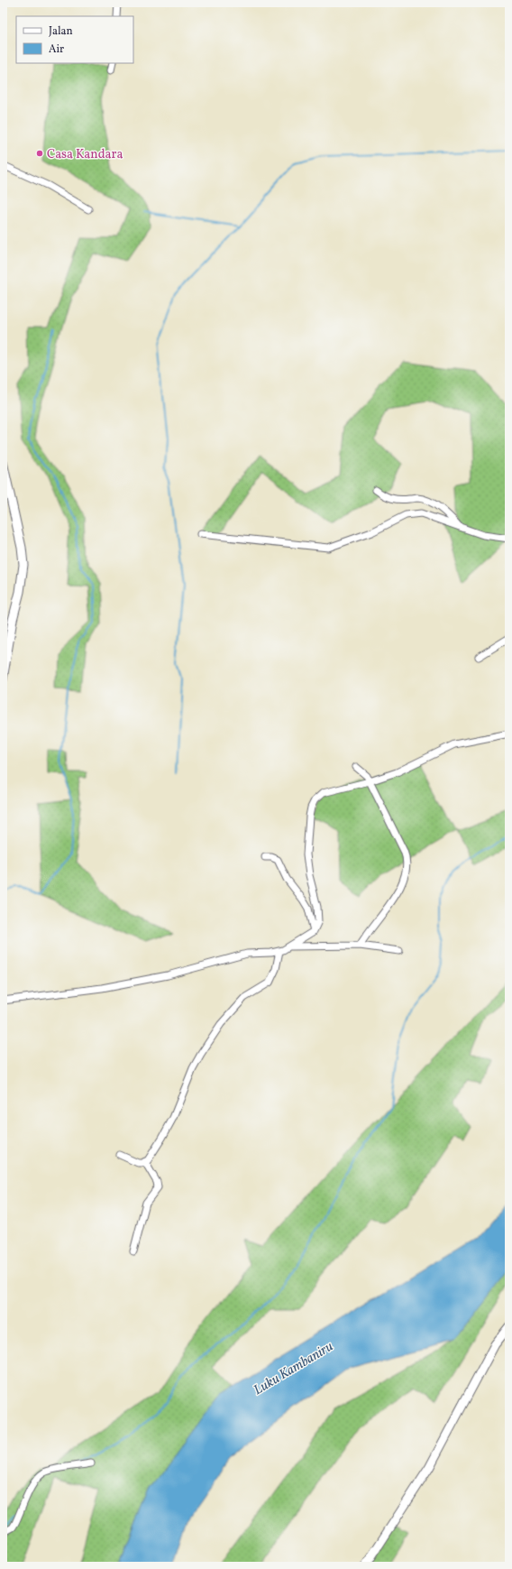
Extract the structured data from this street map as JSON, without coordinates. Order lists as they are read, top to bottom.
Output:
{
  "water": ["Luku Kambaniru"],
  "places": ["Casa Kandara"],
  "legend": ["Jalan", "Air"]
}
